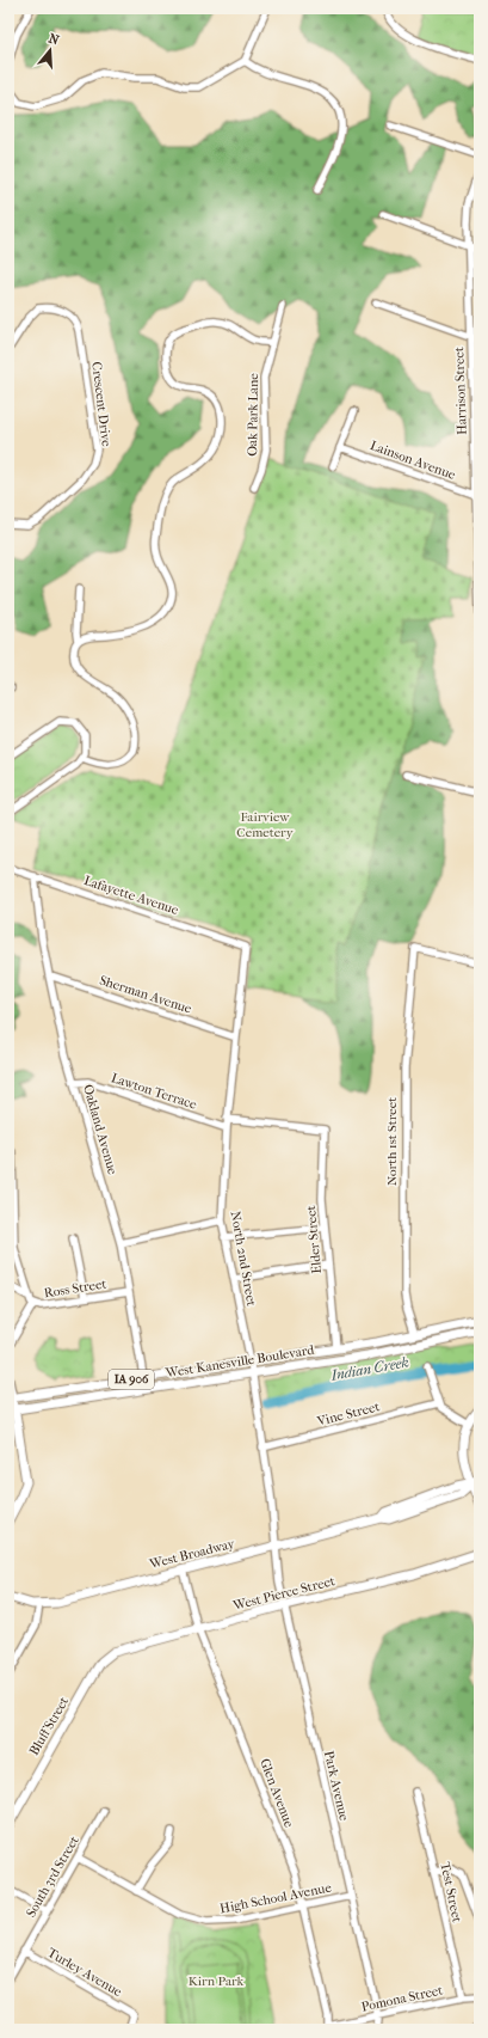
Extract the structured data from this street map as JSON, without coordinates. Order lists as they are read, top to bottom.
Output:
{
  "streets": {
    "main road": [
      "West Kanesville Boulevard",
      "IA 906",
      "West Broadway",
      "West Pierce Street",
      "Bluff Street"
    ],
    "street": [
      "Harrison Street",
      "Crescent Drive",
      "Oak Park Lane",
      "Lainson Avenue",
      "Lafayette Avenue",
      "Sherman Avenue",
      "Lawton Terrace",
      "Oakland Avenue",
      "North 1st Street",
      "Elder Street",
      "North 2nd Street",
      "Ross Street",
      "Vine Street",
      "Park Avenue",
      "Glen Avenue",
      "South 3rd Street",
      "Test Street",
      "High School Avenue",
      "Turley Avenue",
      "Pomona Street"
    ]
  },
  "crossings": [
    ["Harrison Street", "Lainson Avenue"],
    ["Lafayette Avenue", "Oakland Avenue"],
    ["Lafayette Avenue", "North 2nd Street"],
    ["Sherman Avenue", "Oakland Avenue"],
    ["Sherman Avenue", "North 2nd Street"],
    ["Lawton Terrace", "Oakland Avenue"],
    ["Lawton Terrace", "North 2nd Street"],
    ["Oakland Avenue", "Ross Street"],
    ["Oakland Avenue", "West Kanesville Boulevard"],
    ["North 1st Street", "West Kanesville Boulevard"],
    ["North 1st Street", "IA 906"],
    ["Elder Street", "North 2nd Street"],
    ["Elder Street", "West Kanesville Boulevard"],
    ["North 2nd Street", "West Kanesville Boulevard"],
    ["North 2nd Street", "Vine Street"],
    ["North 2nd Street", "West Broadway"],
    ["North 2nd Street", "Park Avenue"],
    ["West Kanesville Boulevard", "IA 906"],
    ["West Broadway", "Park Avenue"],
    ["West Broadway", "Glen Avenue"],
    ["West Pierce Street", "Bluff Street"],
    ["West Pierce Street", "Park Avenue"],
    ["West Pierce Street", "Glen Avenue"],
    ["Park Avenue", "High School Avenue"],
    ["Park Avenue", "Pomona Street"],
    ["Glen Avenue", "High School Avenue"],
    ["Glen Avenue", "Pomona Street"],
    ["South 3rd Street", "High School Avenue"],
    ["South 3rd Street", "Turley Avenue"],
    ["Test Street", "Pomona Street"]
  ],
  "water": ["Indian Creek"],
  "parks": ["Fairview Cemetery", "Kirn Park"],
  "north": "top"
}
